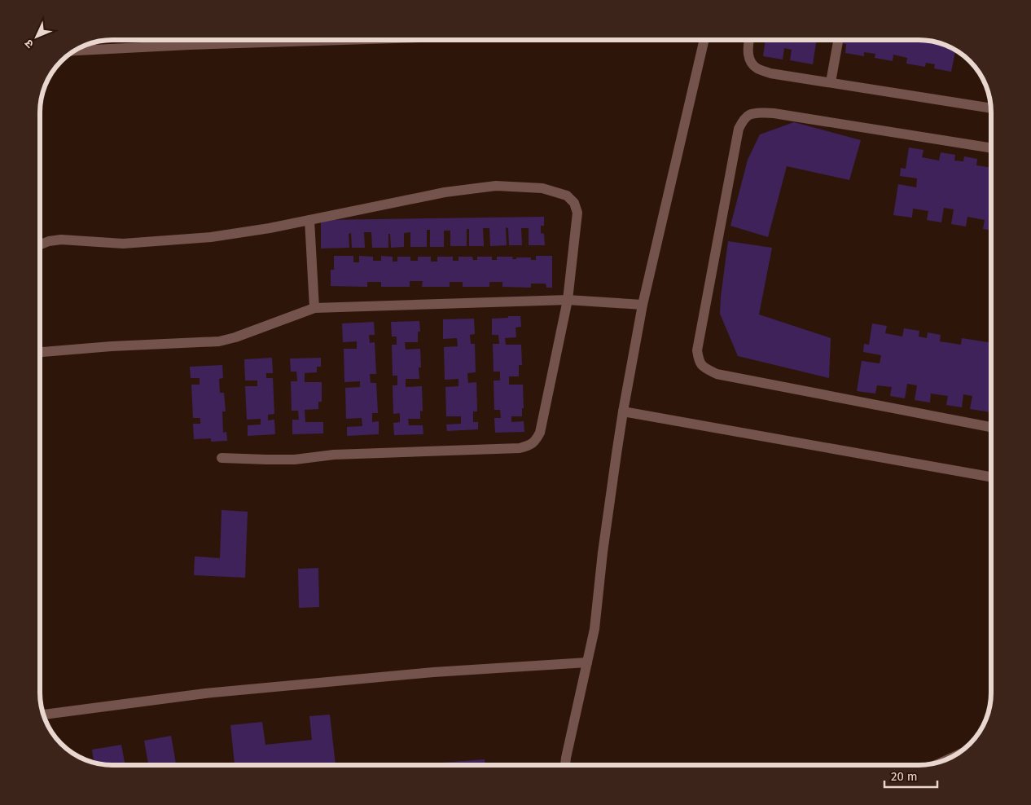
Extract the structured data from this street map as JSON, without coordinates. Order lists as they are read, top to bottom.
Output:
{
  "scale_bar": "20 m",
  "north": "bottom left"
}
